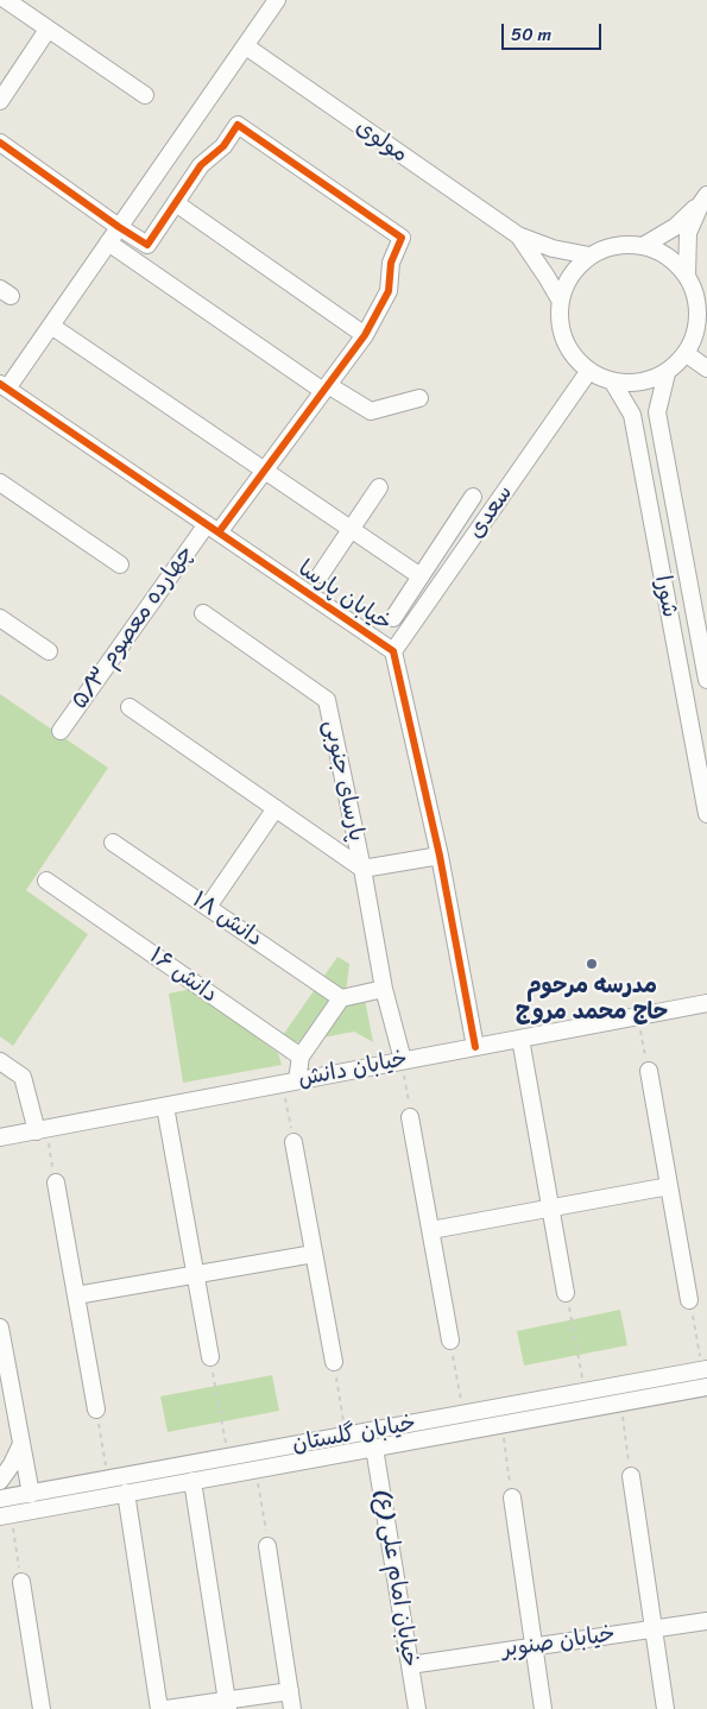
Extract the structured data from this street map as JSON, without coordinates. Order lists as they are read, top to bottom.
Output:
{
  "streets": {
    "street": [
      "مولوی",
      "سعدی",
      "خیابان پارسا",
      "شورا",
      "چهارده معصوم ۵/۳",
      "پارسای جنوبی",
      "دانش ۱۸",
      "دانش ۱۶",
      "خیابان دانش",
      "خیابان گلستان",
      "خیابان امام علی (ع)",
      "خیابان صنوبر"
    ]
  },
  "crossings": [
    ["سعدی", "خیابان پارسا"],
    ["سعدی", "شورا"],
    ["خیابان پارسا", "چهارده معصوم ۵/۳"],
    ["خیابان پارسا", "خیابان دانش"],
    ["پارسای جنوبی", "خیابان دانش"],
    ["خیابان گلستان", "خیابان امام علی (ع)"],
    ["خیابان امام علی (ع)", "خیابان صنوبر"]
  ],
  "places": ["مدرسه مرحوم حاج محمد مروج"],
  "scale_bar": "50 m"
}
